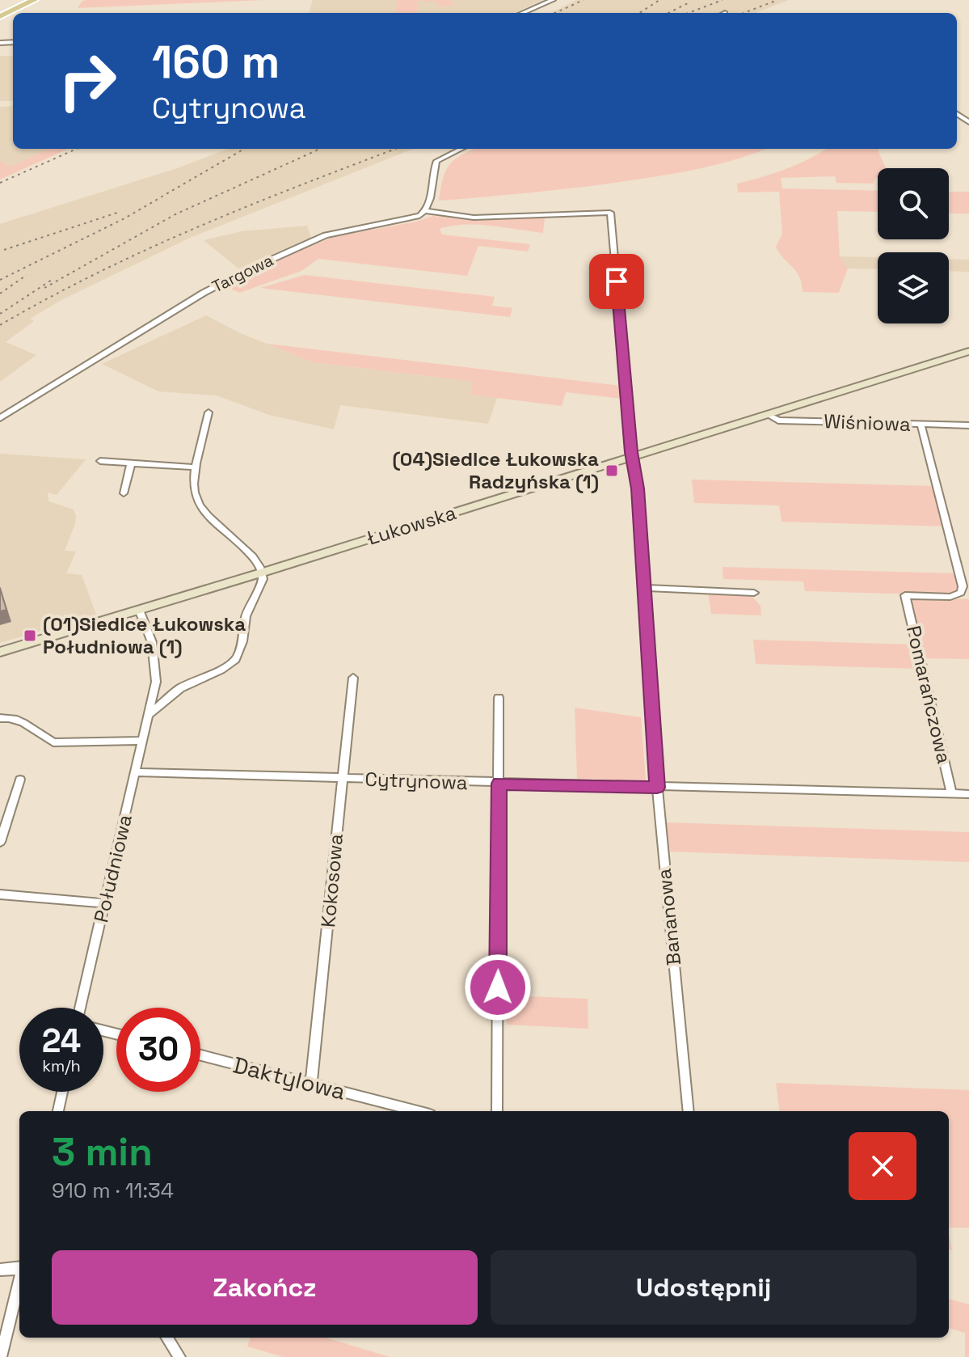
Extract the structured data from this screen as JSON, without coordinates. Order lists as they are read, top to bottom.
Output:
{
  "streets": {
    "main road": ["Łukowska"],
    "street": [
      "Targowa",
      "Wiśniowa",
      "Pomarańczowa",
      "Cytrynowa",
      "Południowa",
      "Kokosowa",
      "Bananowa",
      "Daktylowa"
    ]
  },
  "crossings": [
    ["Targowa", "Bananowa"],
    ["Wiśniowa", "Łukowska"],
    ["Wiśniowa", "Pomarańczowa"],
    ["Łukowska", "Południowa"],
    ["Łukowska", "Bananowa"],
    ["Pomarańczowa", "Cytrynowa"],
    ["Cytrynowa", "Południowa"],
    ["Cytrynowa", "Kokosowa"],
    ["Cytrynowa", "Bananowa"],
    ["Kokosowa", "Daktylowa"]
  ],
  "places": {
    "transit": ["(04)Siedlce Łukowska Radzyńska (1)", "(01)Siedlce Łukowska Południowa (1)"]
  },
  "page": {
    "turn": ["160 m", "Cytrynowa"],
    "speed": "24 km/h",
    "limit": "30",
    "heading": ["3 min", "910 m · 11:34"],
    "buttons": ["Zakończ", "Udostępnij"]
  }
}
